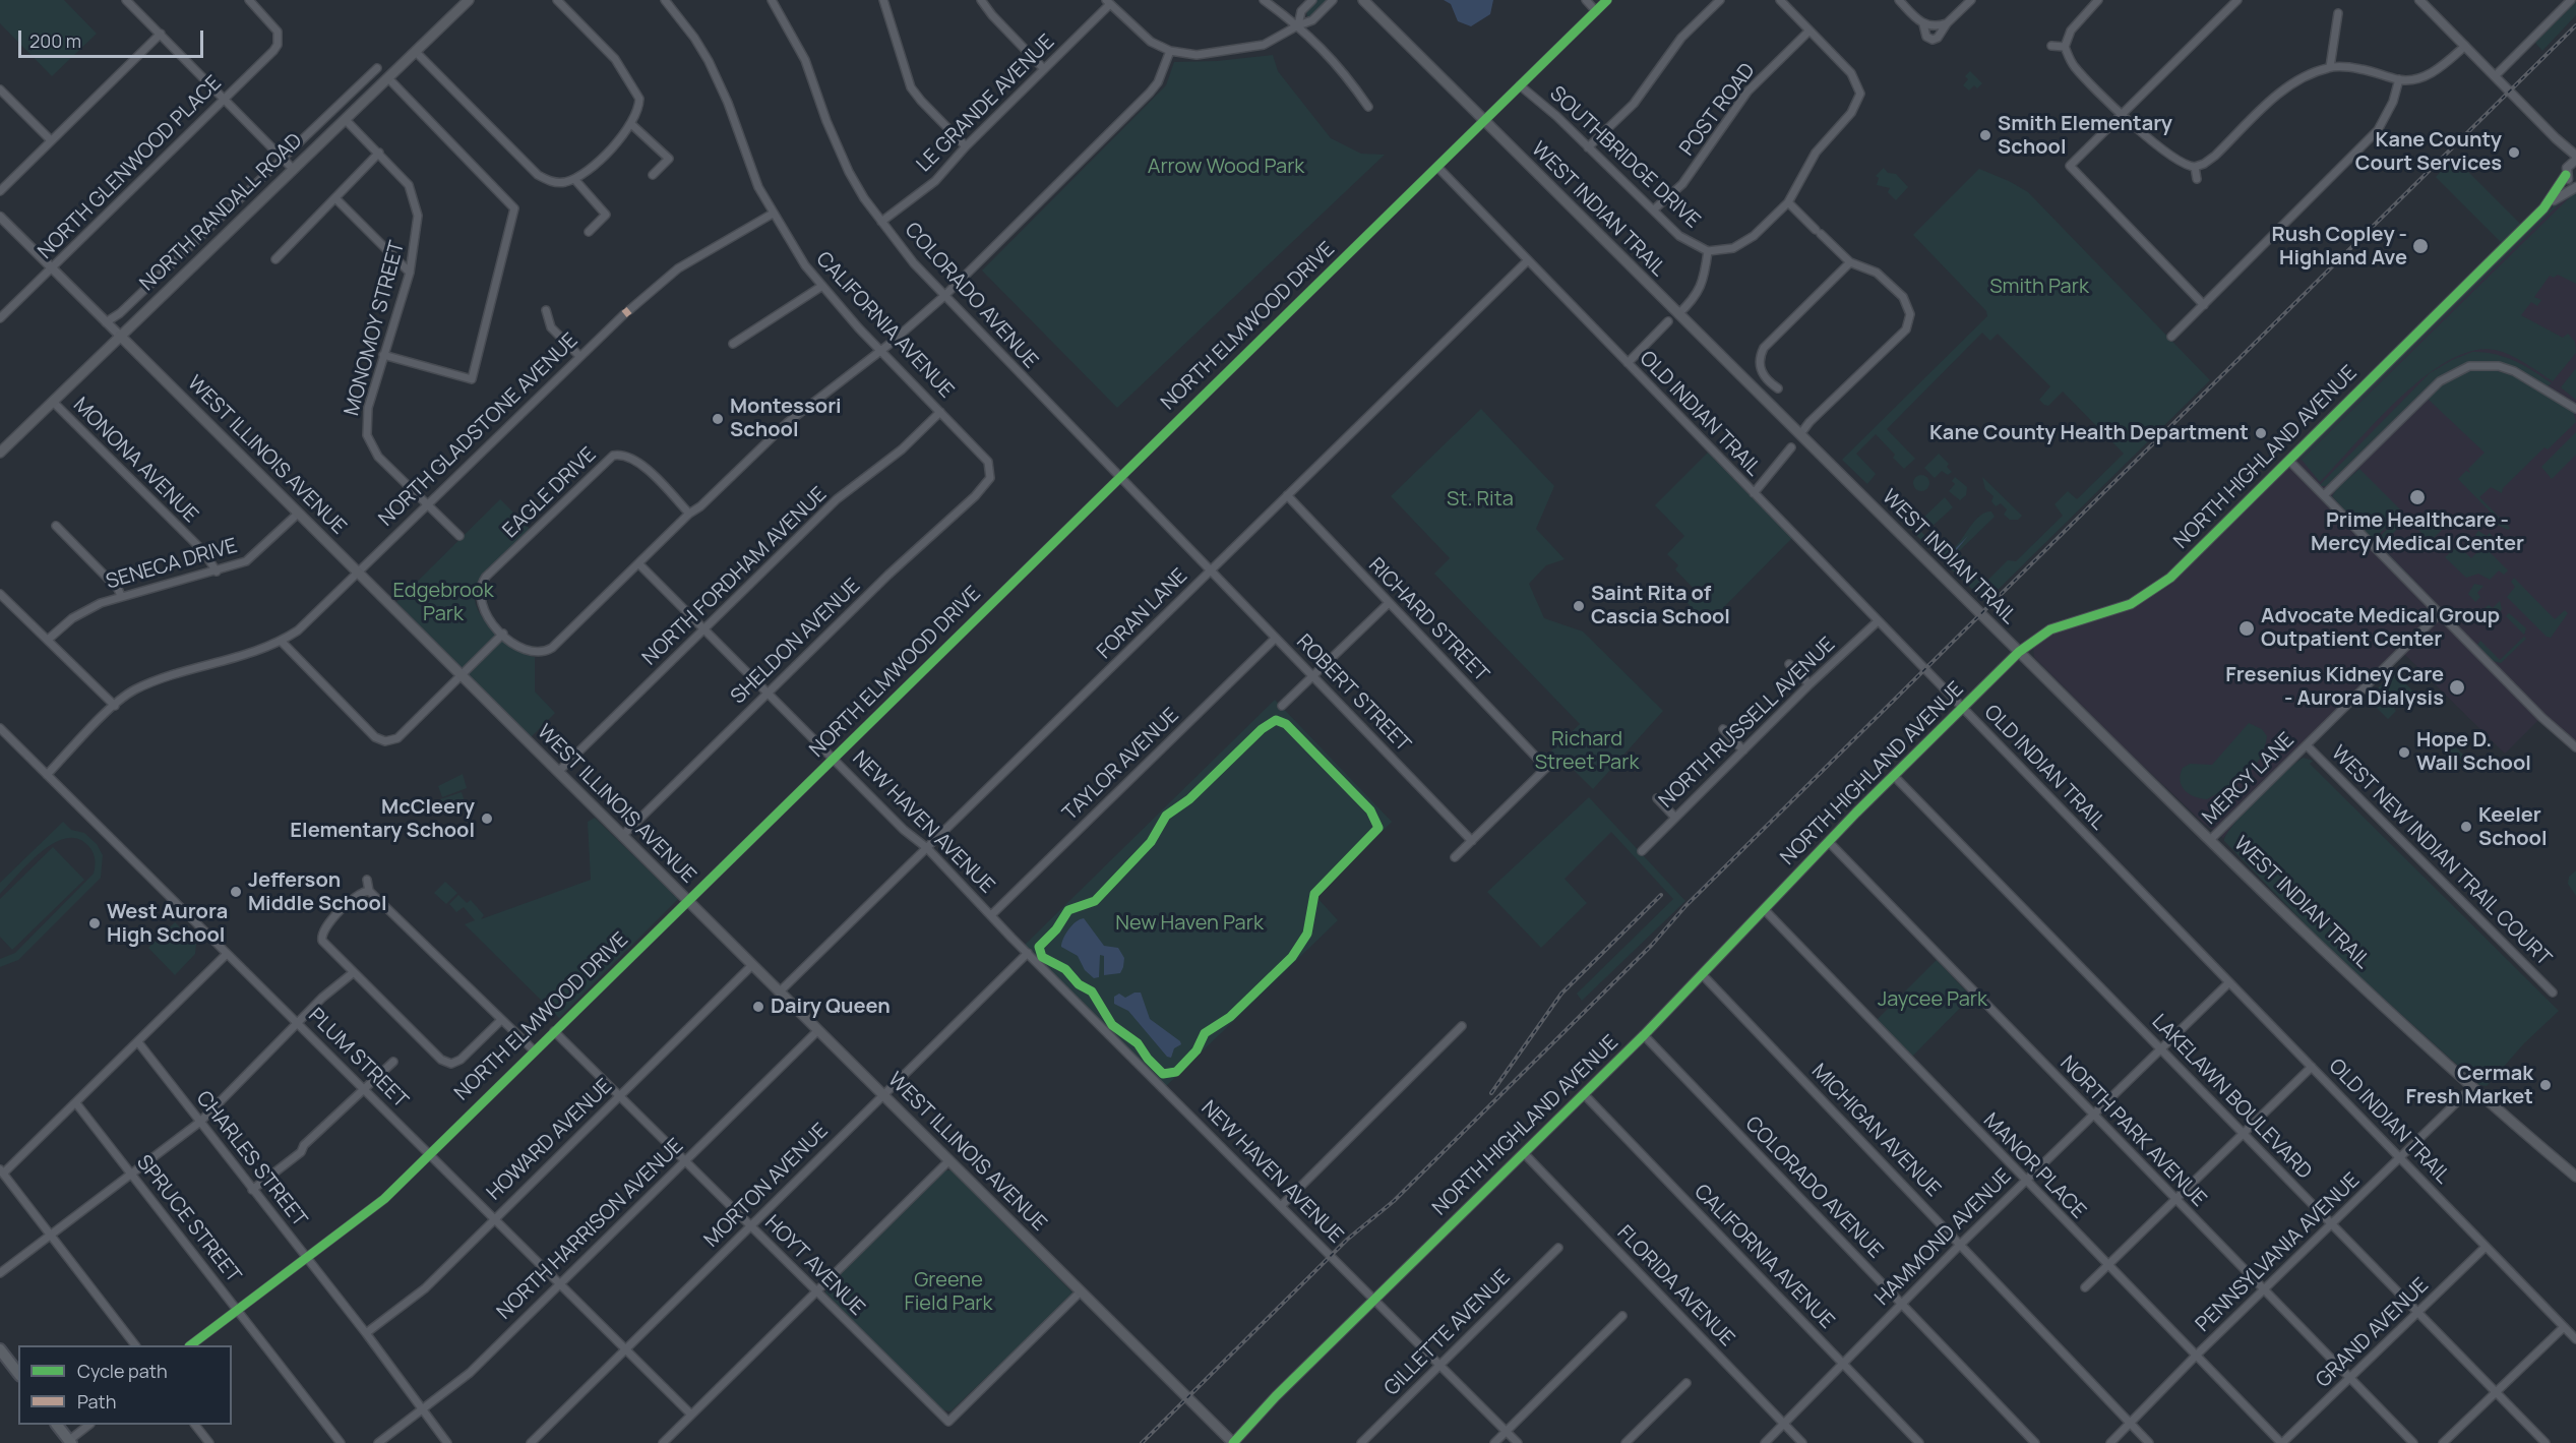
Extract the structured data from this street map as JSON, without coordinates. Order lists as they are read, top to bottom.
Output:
{
  "streets": {
    "main road": ["WEST INDIAN TRAIL", "NORTH RANDALL ROAD", "WEST ILLINOIS AVENUE"],
    "street": [
      "LE GRANDE AVENUE",
      "POST ROAD",
      "SOUTHBRIDGE DRIVE",
      "NORTH GLENWOOD PLACE",
      "COLORADO AVENUE",
      "CALIFORNIA AVENUE",
      "NORTH ELMWOOD DRIVE",
      "MONOMOY STREET",
      "OLD INDIAN TRAIL",
      "NORTH GLADSTONE AVENUE",
      "NORTH HIGHLAND AVENUE",
      "MONONA AVENUE",
      "EAGLE DRIVE",
      "SENECA DRIVE",
      "NORTH FORDHAM AVENUE",
      "FORAN LANE",
      "RICHARD STREET",
      "SHELDON AVENUE",
      "ROBERT STREET",
      "NORTH RUSSELL AVENUE",
      "TAYLOR AVENUE",
      "MERCY LANE",
      "NEW HAVEN AVENUE",
      "WEST NEW INDIAN TRAIL COURT",
      "PLUM STREET",
      "LAKELAWN BOULEVARD",
      "MICHIGAN AVENUE",
      "NORTH PARK AVENUE",
      "HOWARD AVENUE",
      "CHARLES STREET",
      "MANOR PLACE",
      "MORTON AVENUE",
      "SPRUCE STREET",
      "NORTH HARRISON AVENUE",
      "HAMMOND AVENUE",
      "PENNSYLVANIA AVENUE",
      "HOYT AVENUE",
      "FLORIDA AVENUE",
      "GILLETTE AVENUE",
      "GRAND AVENUE"
    ]
  },
  "crossings": [
    ["LE GRANDE AVENUE", "COLORADO AVENUE"],
    ["POST ROAD", "SOUTHBRIDGE DRIVE"],
    ["SOUTHBRIDGE DRIVE", "NORTH ELMWOOD DRIVE"],
    ["NORTH GLENWOOD PLACE", "WEST ILLINOIS AVENUE"],
    ["WEST INDIAN TRAIL", "NORTH ELMWOOD DRIVE"],
    ["WEST INDIAN TRAIL", "NORTH HIGHLAND AVENUE"],
    ["WEST INDIAN TRAIL", "MERCY LANE"],
    ["WEST INDIAN TRAIL", "PENNSYLVANIA AVENUE"],
    ["NORTH RANDALL ROAD", "MONOMOY STREET"],
    ["NORTH RANDALL ROAD", "WEST ILLINOIS AVENUE"],
    ["NORTH RANDALL ROAD", "MONONA AVENUE"],
    ["COLORADO AVENUE", "NORTH ELMWOOD DRIVE"],
    ["COLORADO AVENUE", "NORTH HIGHLAND AVENUE"],
    ["COLORADO AVENUE", "FORAN LANE"],
    ["COLORADO AVENUE", "ROBERT STREET"],
    ["COLORADO AVENUE", "HAMMOND AVENUE"],
    ["CALIFORNIA AVENUE", "NORTH GLADSTONE AVENUE"],
    ["CALIFORNIA AVENUE", "NORTH HIGHLAND AVENUE"],
    ["CALIFORNIA AVENUE", "NORTH FORDHAM AVENUE"],
    ["CALIFORNIA AVENUE", "SHELDON AVENUE"],
    ["CALIFORNIA AVENUE", "HAMMOND AVENUE"],
    ["NORTH ELMWOOD DRIVE", "OLD INDIAN TRAIL"],
    ["NORTH ELMWOOD DRIVE", "WEST ILLINOIS AVENUE"],
    ["NORTH ELMWOOD DRIVE", "NEW HAVEN AVENUE"],
    ["NORTH ELMWOOD DRIVE", "PLUM STREET"],
    ["NORTH ELMWOOD DRIVE", "CHARLES STREET"],
    ["NORTH ELMWOOD DRIVE", "SPRUCE STREET"],
    ["NORTH ELMWOOD DRIVE", "HOYT AVENUE"],
    ["MONOMOY STREET", "NORTH GLADSTONE AVENUE"],
    ["OLD INDIAN TRAIL", "NORTH HIGHLAND AVENUE"],
    ["OLD INDIAN TRAIL", "FORAN LANE"],
    ["OLD INDIAN TRAIL", "NORTH RUSSELL AVENUE"],
    ["OLD INDIAN TRAIL", "HAMMOND AVENUE"],
    ["OLD INDIAN TRAIL", "PENNSYLVANIA AVENUE"],
    ["OLD INDIAN TRAIL", "GRAND AVENUE"],
    ["NORTH GLADSTONE AVENUE", "WEST ILLINOIS AVENUE"],
    ["NORTH GLADSTONE AVENUE", "PLUM STREET"],
    ["WEST ILLINOIS AVENUE", "NORTH HIGHLAND AVENUE"],
    ["WEST ILLINOIS AVENUE", "SENECA DRIVE"],
    ["WEST ILLINOIS AVENUE", "NORTH FORDHAM AVENUE"],
    ["WEST ILLINOIS AVENUE", "FORAN LANE"],
    ["WEST ILLINOIS AVENUE", "SHELDON AVENUE"],
    ["WEST ILLINOIS AVENUE", "HOWARD AVENUE"],
    ["WEST ILLINOIS AVENUE", "MORTON AVENUE"],
    ["WEST ILLINOIS AVENUE", "NORTH HARRISON AVENUE"],
    ["WEST ILLINOIS AVENUE", "HOYT AVENUE"],
    ["NORTH HIGHLAND AVENUE", "NEW HAVEN AVENUE"],
    ["NORTH HIGHLAND AVENUE", "LAKELAWN BOULEVARD"],
    ["NORTH HIGHLAND AVENUE", "MICHIGAN AVENUE"],
    ["NORTH HIGHLAND AVENUE", "NORTH PARK AVENUE"],
    ["NORTH HIGHLAND AVENUE", "MANOR PLACE"],
    ["NORTH HIGHLAND AVENUE", "FLORIDA AVENUE"],
    ["MONONA AVENUE", "SENECA DRIVE"],
    ["NORTH FORDHAM AVENUE", "NEW HAVEN AVENUE"],
    ["FORAN LANE", "RICHARD STREET"],
    ["FORAN LANE", "ROBERT STREET"],
    ["FORAN LANE", "NEW HAVEN AVENUE"],
    ["RICHARD STREET", "ROBERT STREET"],
    ["SHELDON AVENUE", "NEW HAVEN AVENUE"],
    ["ROBERT STREET", "TAYLOR AVENUE"],
    ["TAYLOR AVENUE", "NEW HAVEN AVENUE"],
    ["MERCY LANE", "WEST NEW INDIAN TRAIL COURT"],
    ["NEW HAVEN AVENUE", "MORTON AVENUE"],
    ["NEW HAVEN AVENUE", "GILLETTE AVENUE"],
    ["PLUM STREET", "HOWARD AVENUE"],
    ["PLUM STREET", "MORTON AVENUE"],
    ["PLUM STREET", "NORTH HARRISON AVENUE"],
    ["LAKELAWN BOULEVARD", "HAMMOND AVENUE"],
    ["LAKELAWN BOULEVARD", "PENNSYLVANIA AVENUE"],
    ["LAKELAWN BOULEVARD", "GRAND AVENUE"],
    ["MICHIGAN AVENUE", "HAMMOND AVENUE"],
    ["MICHIGAN AVENUE", "PENNSYLVANIA AVENUE"],
    ["NORTH PARK AVENUE", "HAMMOND AVENUE"],
    ["NORTH PARK AVENUE", "PENNSYLVANIA AVENUE"],
    ["NORTH PARK AVENUE", "GRAND AVENUE"],
    ["HOWARD AVENUE", "CHARLES STREET"],
    ["HOWARD AVENUE", "HOYT AVENUE"],
    ["CHARLES STREET", "NORTH HARRISON AVENUE"],
    ["MANOR PLACE", "HAMMOND AVENUE"],
    ["MANOR PLACE", "PENNSYLVANIA AVENUE"],
    ["MANOR PLACE", "GRAND AVENUE"],
    ["MORTON AVENUE", "HOYT AVENUE"],
    ["NORTH HARRISON AVENUE", "HOYT AVENUE"],
    ["HAMMOND AVENUE", "FLORIDA AVENUE"]
  ],
  "parks": [
    "Arrow Wood Park",
    "Smith Park",
    "St. Rita",
    "Edgebrook Park",
    "Richard Street Park",
    "New Haven Park",
    "Jaycee Park",
    "Greene Field Park"
  ],
  "places": [
    "Smith Elementary School",
    "Kane County Court Services",
    "Rush Copley - Highland Ave",
    "Montessori School",
    "Kane County Health Department",
    "Prime Healthcare - Mercy Medical Center",
    "Saint Rita of Cascia School",
    "Advocate Medical Group Outpatient Center",
    "Fresenius Kidney Care - Aurora Dialysis",
    "Hope D. Wall School",
    "McCleery Elementary School",
    "Keeler School",
    "Jefferson Middle School",
    "West Aurora High School",
    "Dairy Queen",
    "Cermak Fresh Market"
  ],
  "legend": ["Cycle path", "Path"],
  "scale_bar": "200 m"
}
